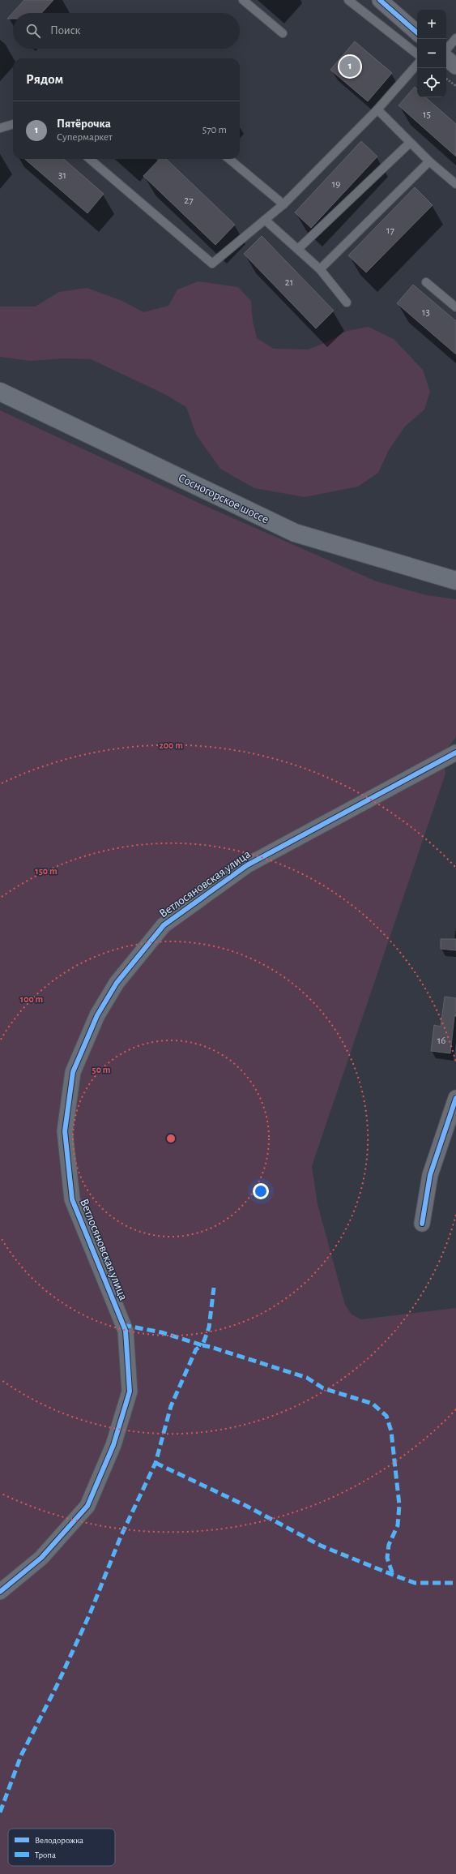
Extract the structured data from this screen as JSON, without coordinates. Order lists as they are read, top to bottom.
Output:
{
  "streets": {
    "main road": ["Сосногорское шоссе"],
    "street": ["Ветлосяновская улица"]
  },
  "house_numbers": [
    "15",
    "31",
    "19",
    "27",
    "17",
    "21",
    "13",
    "16"
  ],
  "legend": ["Велодорожка", "Тропа"],
  "page": {
    "map_buttons": ["+", "−"],
    "search": "Поиск",
    "pins": "1",
    "heading": "Рядом",
    "list": [
      {
        "mark": "1",
        "name": "Пятёрочка",
        "note": "Супермаркет",
        "value": "570 m"
      }
    ]
  },
  "rings": [
    "200 m",
    "150 m",
    "100 m",
    "50 m"
  ]
}
